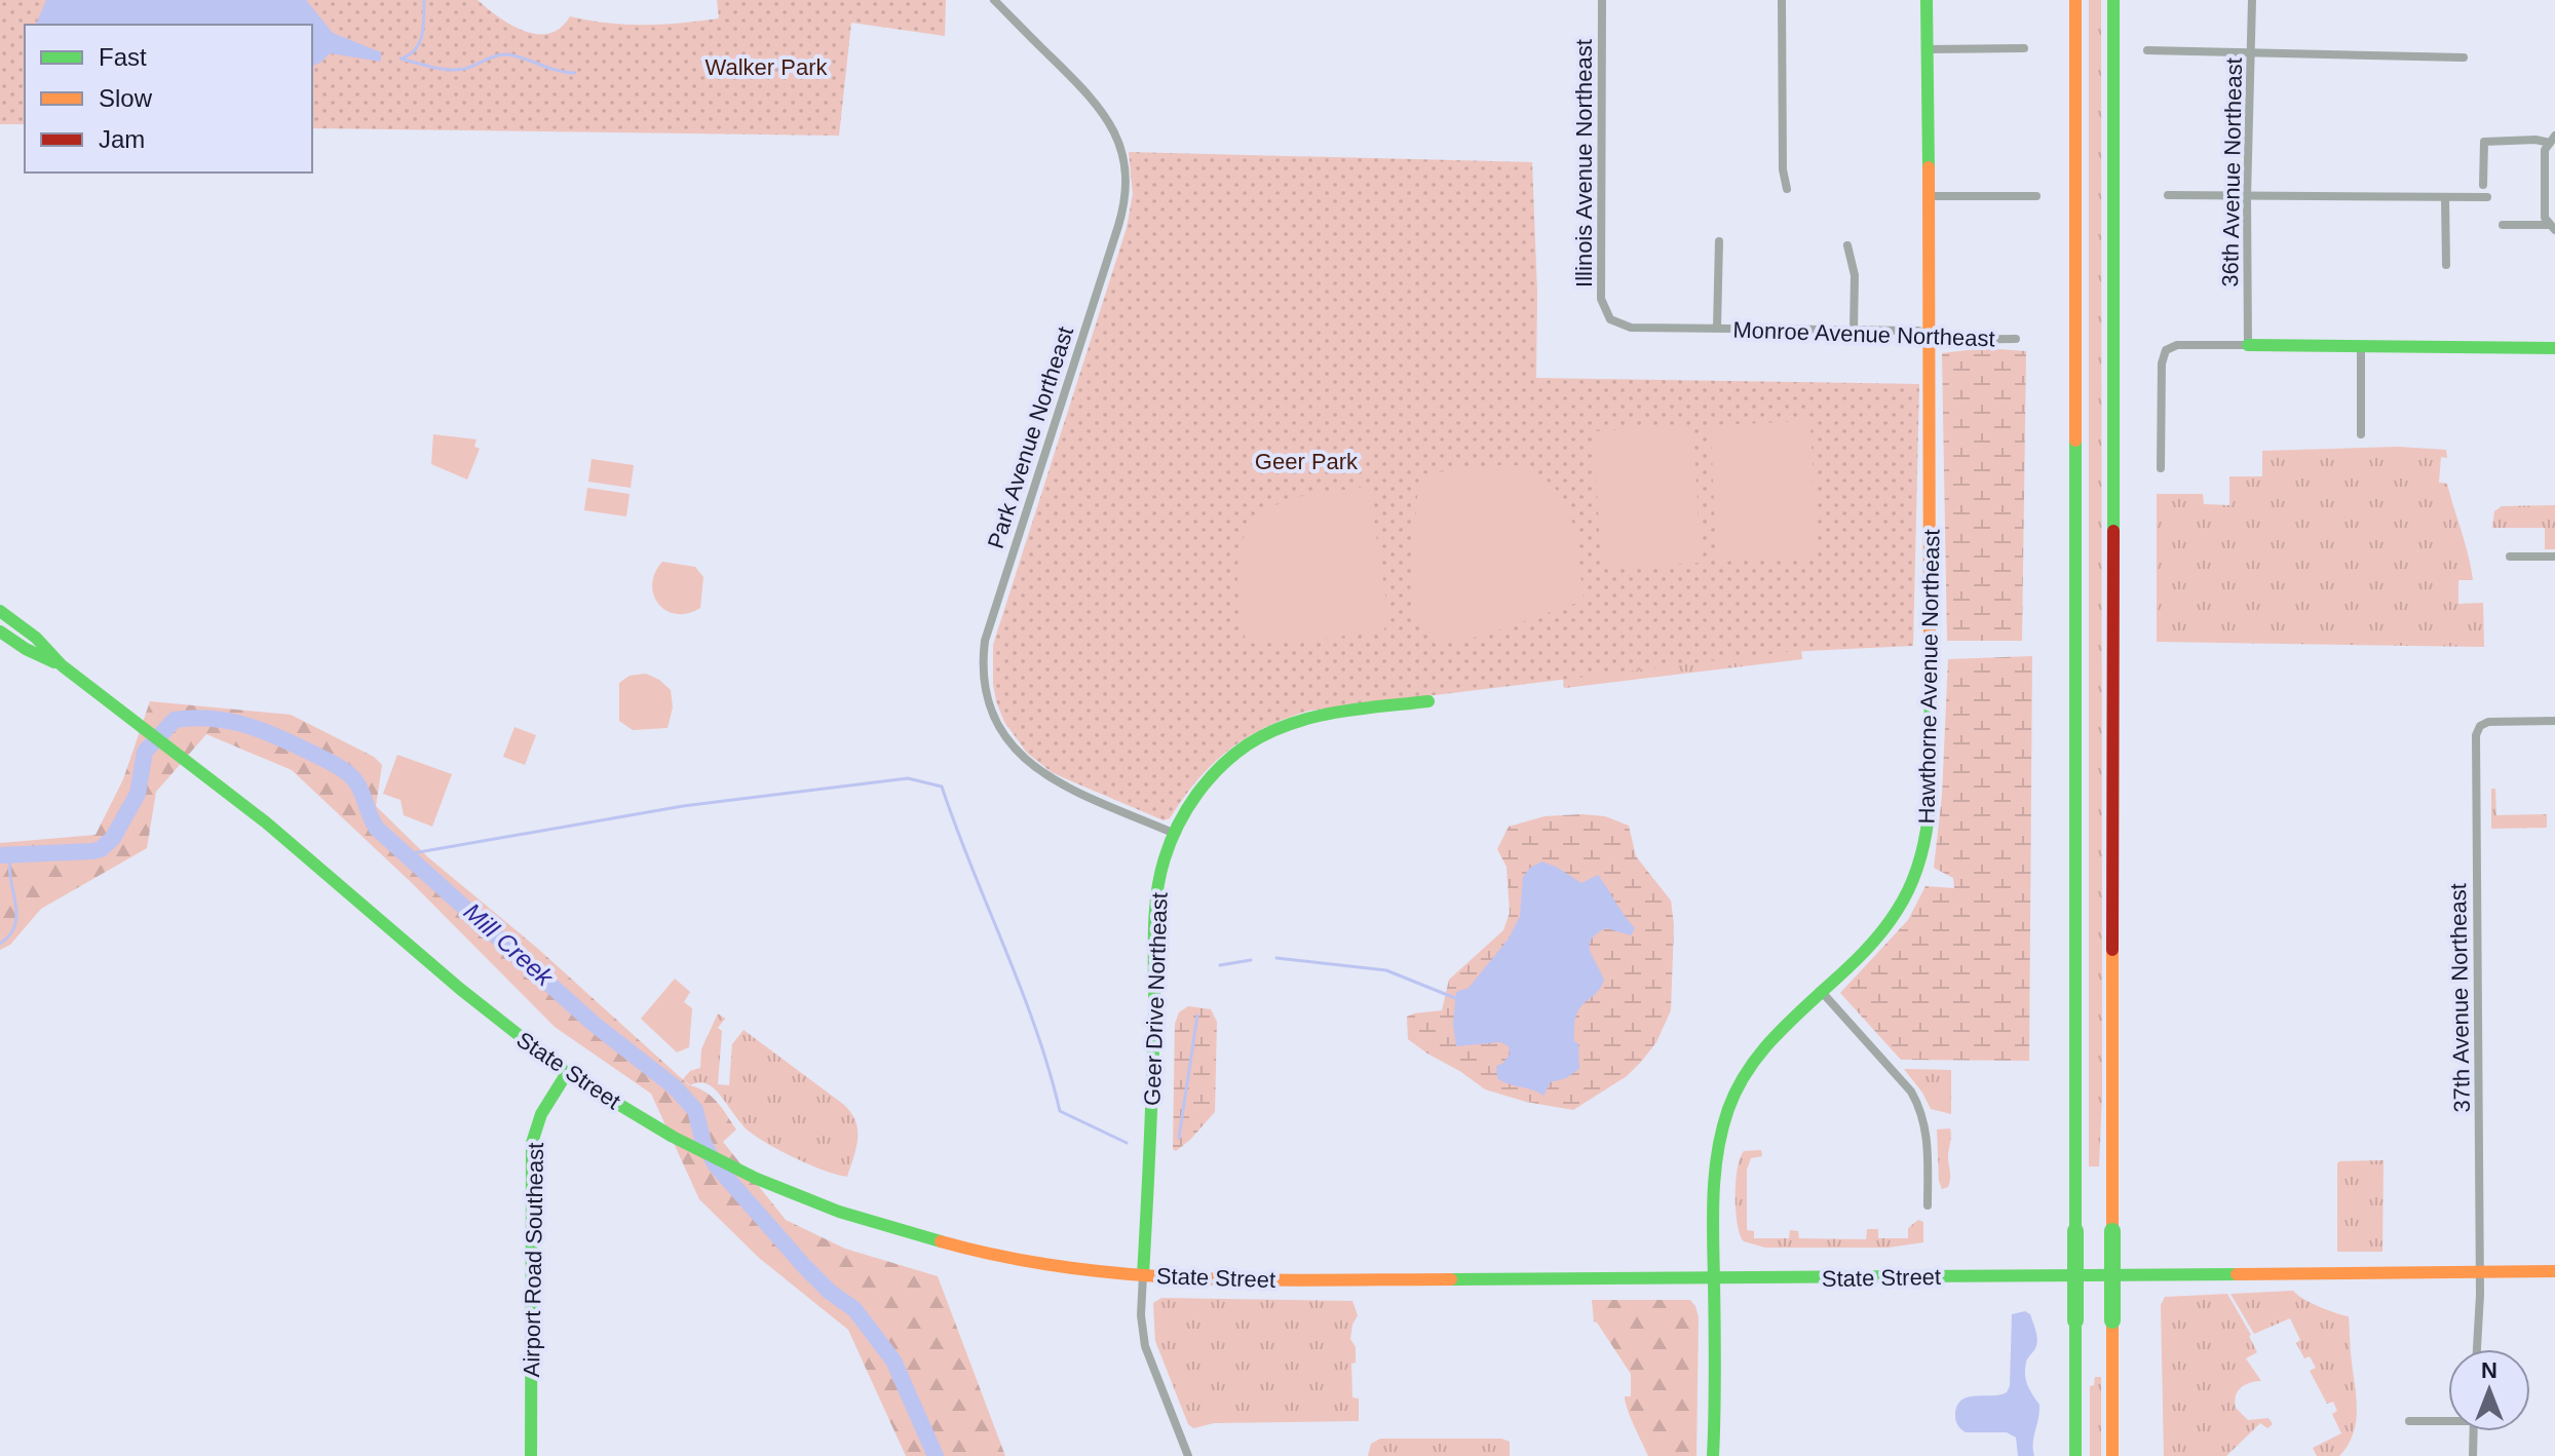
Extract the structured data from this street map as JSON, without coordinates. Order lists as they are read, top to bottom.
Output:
{
  "streets": {
    "main road": [
      "Hawthorne Avenue Northeast",
      "Geer Drive Northeast",
      "State Street",
      "Airport Road Southeast"
    ],
    "street": [
      "Illinois Avenue Northeast",
      "36th Avenue Northeast",
      "Monroe Avenue Northeast",
      "Park Avenue Northeast",
      "37th Avenue Northeast"
    ]
  },
  "crossings": [
    ["Illinois Avenue Northeast", "Monroe Avenue Northeast"],
    ["Monroe Avenue Northeast", "Hawthorne Avenue Northeast"],
    ["Park Avenue Northeast", "Geer Drive Northeast"],
    ["Hawthorne Avenue Northeast", "State Street"],
    ["37th Avenue Northeast", "State Street"],
    ["Geer Drive Northeast", "State Street"],
    ["State Street", "Airport Road Southeast"]
  ],
  "water": ["Mill Creek"],
  "parks": ["Walker Park", "Geer Park"],
  "legend": ["Fast", "Slow", "Jam"],
  "north": "top"
}
